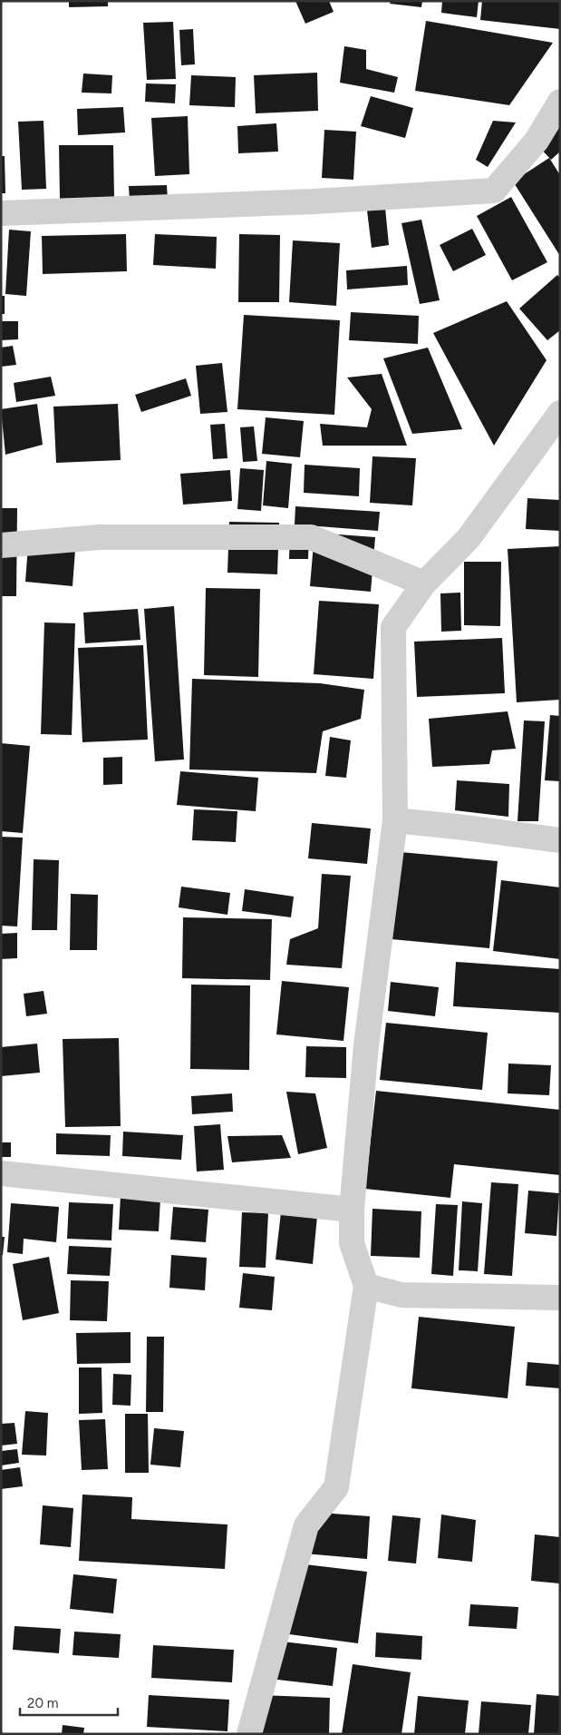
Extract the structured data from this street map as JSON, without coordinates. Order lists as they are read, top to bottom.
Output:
{
  "scale_bar": "20 m"
}
